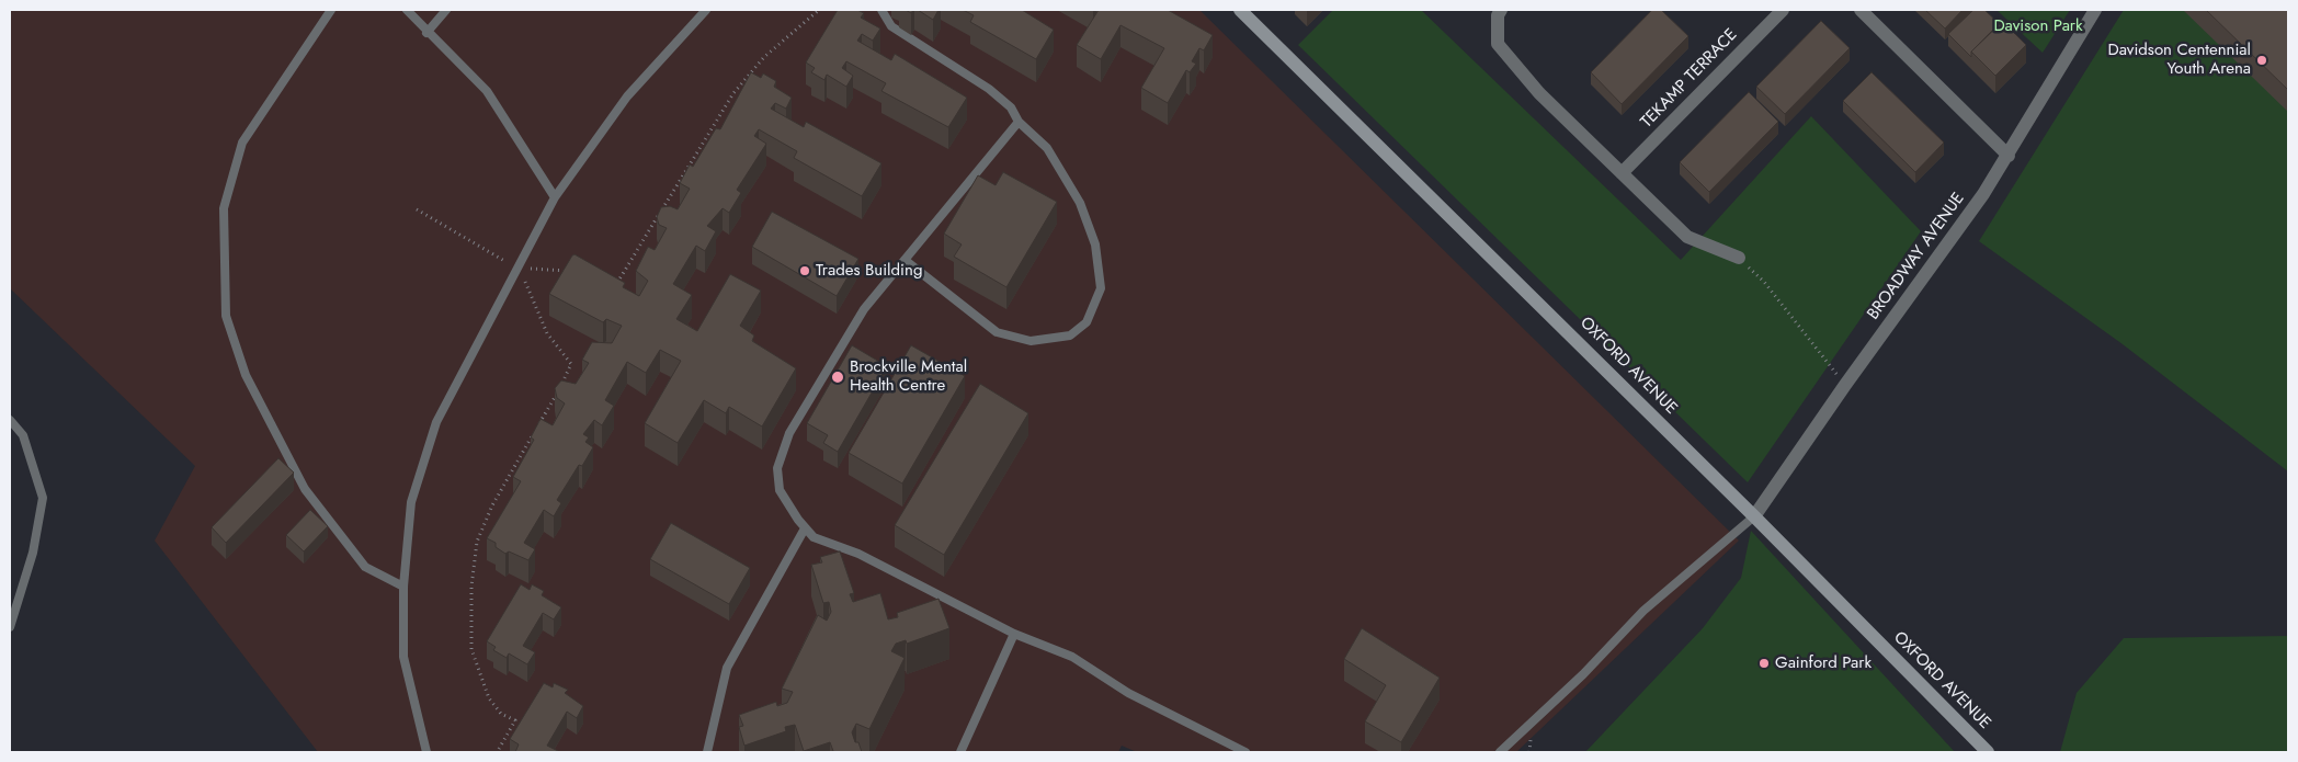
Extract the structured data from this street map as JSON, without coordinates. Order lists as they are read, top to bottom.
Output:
{
  "streets": {
    "street": ["TEKAMP TERRACE", "BROADWAY AVENUE", "OXFORD AVENUE"]
  },
  "crossings": [
    ["BROADWAY AVENUE", "OXFORD AVENUE"]
  ],
  "parks": ["Davison Park"],
  "places": [
    "Davidson Centennial Youth Arena",
    "Trades Building",
    "Brockville Mental Health Centre",
    "Gainford Park"
  ]
}
